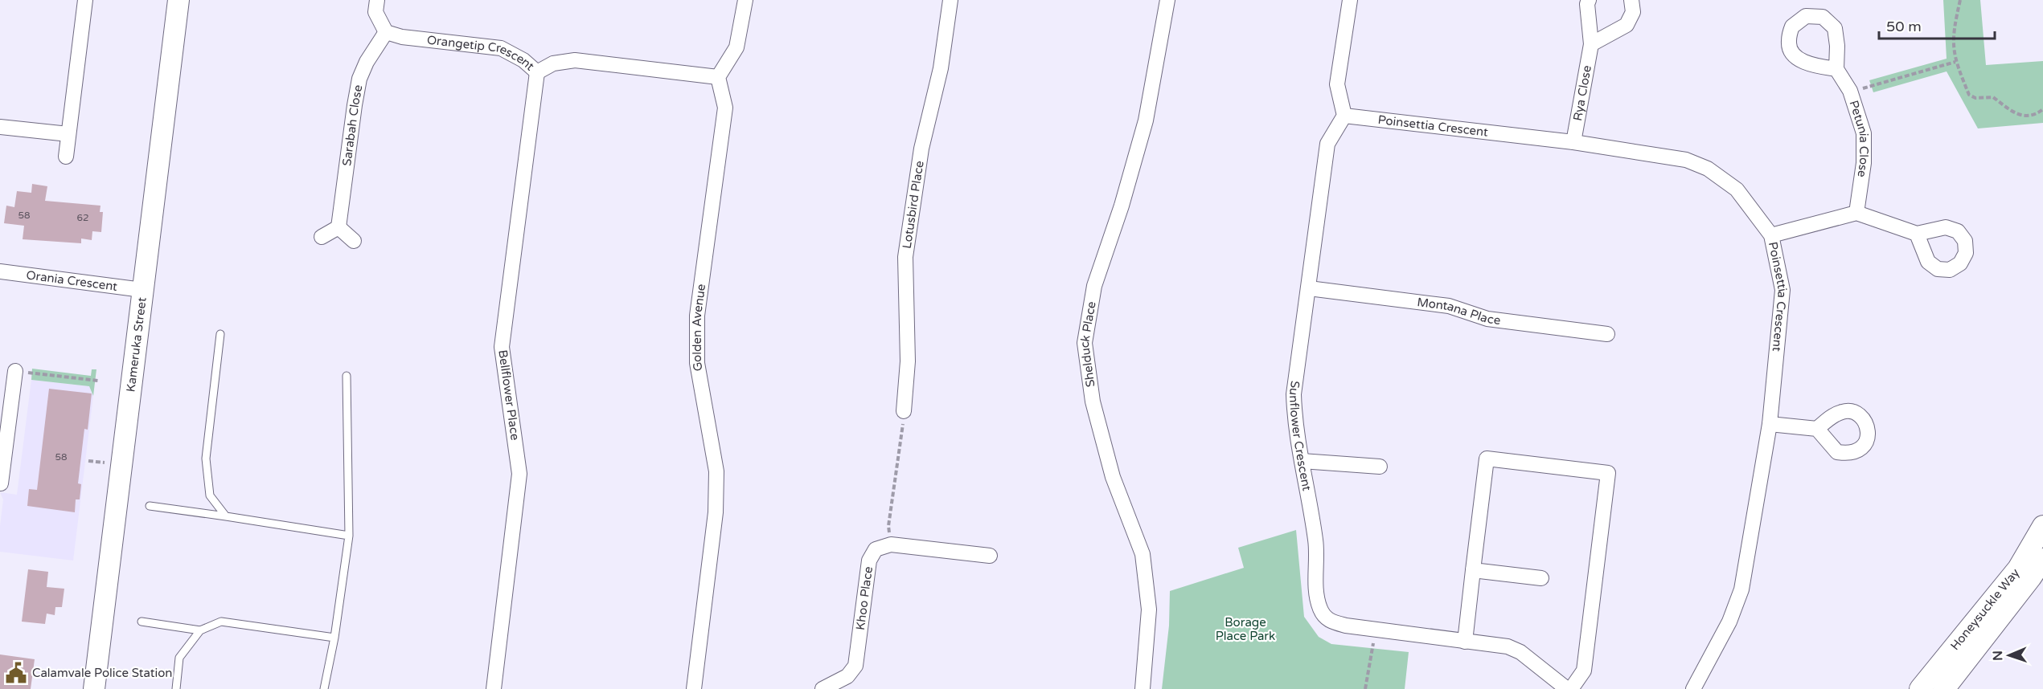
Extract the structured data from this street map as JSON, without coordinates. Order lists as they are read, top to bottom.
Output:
{
  "streets": {
    "street": [
      "Orangetip Crescent",
      "Rya Close",
      "Poinsettia Crescent",
      "Sarabah Close",
      "Petunia Close",
      "Lotusbird Place",
      "Orania Crescent",
      "Montana Place",
      "Golden Avenue",
      "Shelduck Place",
      "Kameruka Street",
      "Bellflower Place",
      "Sunflower Crescent",
      "Khoo Place",
      "Honeysuckle Way"
    ]
  },
  "crossings": [
    ["Orangetip Crescent", "Sarabah Close"],
    ["Orangetip Crescent", "Golden Avenue"],
    ["Orangetip Crescent", "Bellflower Place"],
    ["Rya Close", "Poinsettia Crescent"],
    ["Poinsettia Crescent", "Sunflower Crescent"],
    ["Orania Crescent", "Kameruka Street"],
    ["Montana Place", "Sunflower Crescent"]
  ],
  "parks": ["Borage Place Park"],
  "places": {
    "public building": ["Calamvale Police Station"]
  },
  "house_numbers": ["58", "62", "58"],
  "scale_bar": "50 m",
  "north": "left"
}
